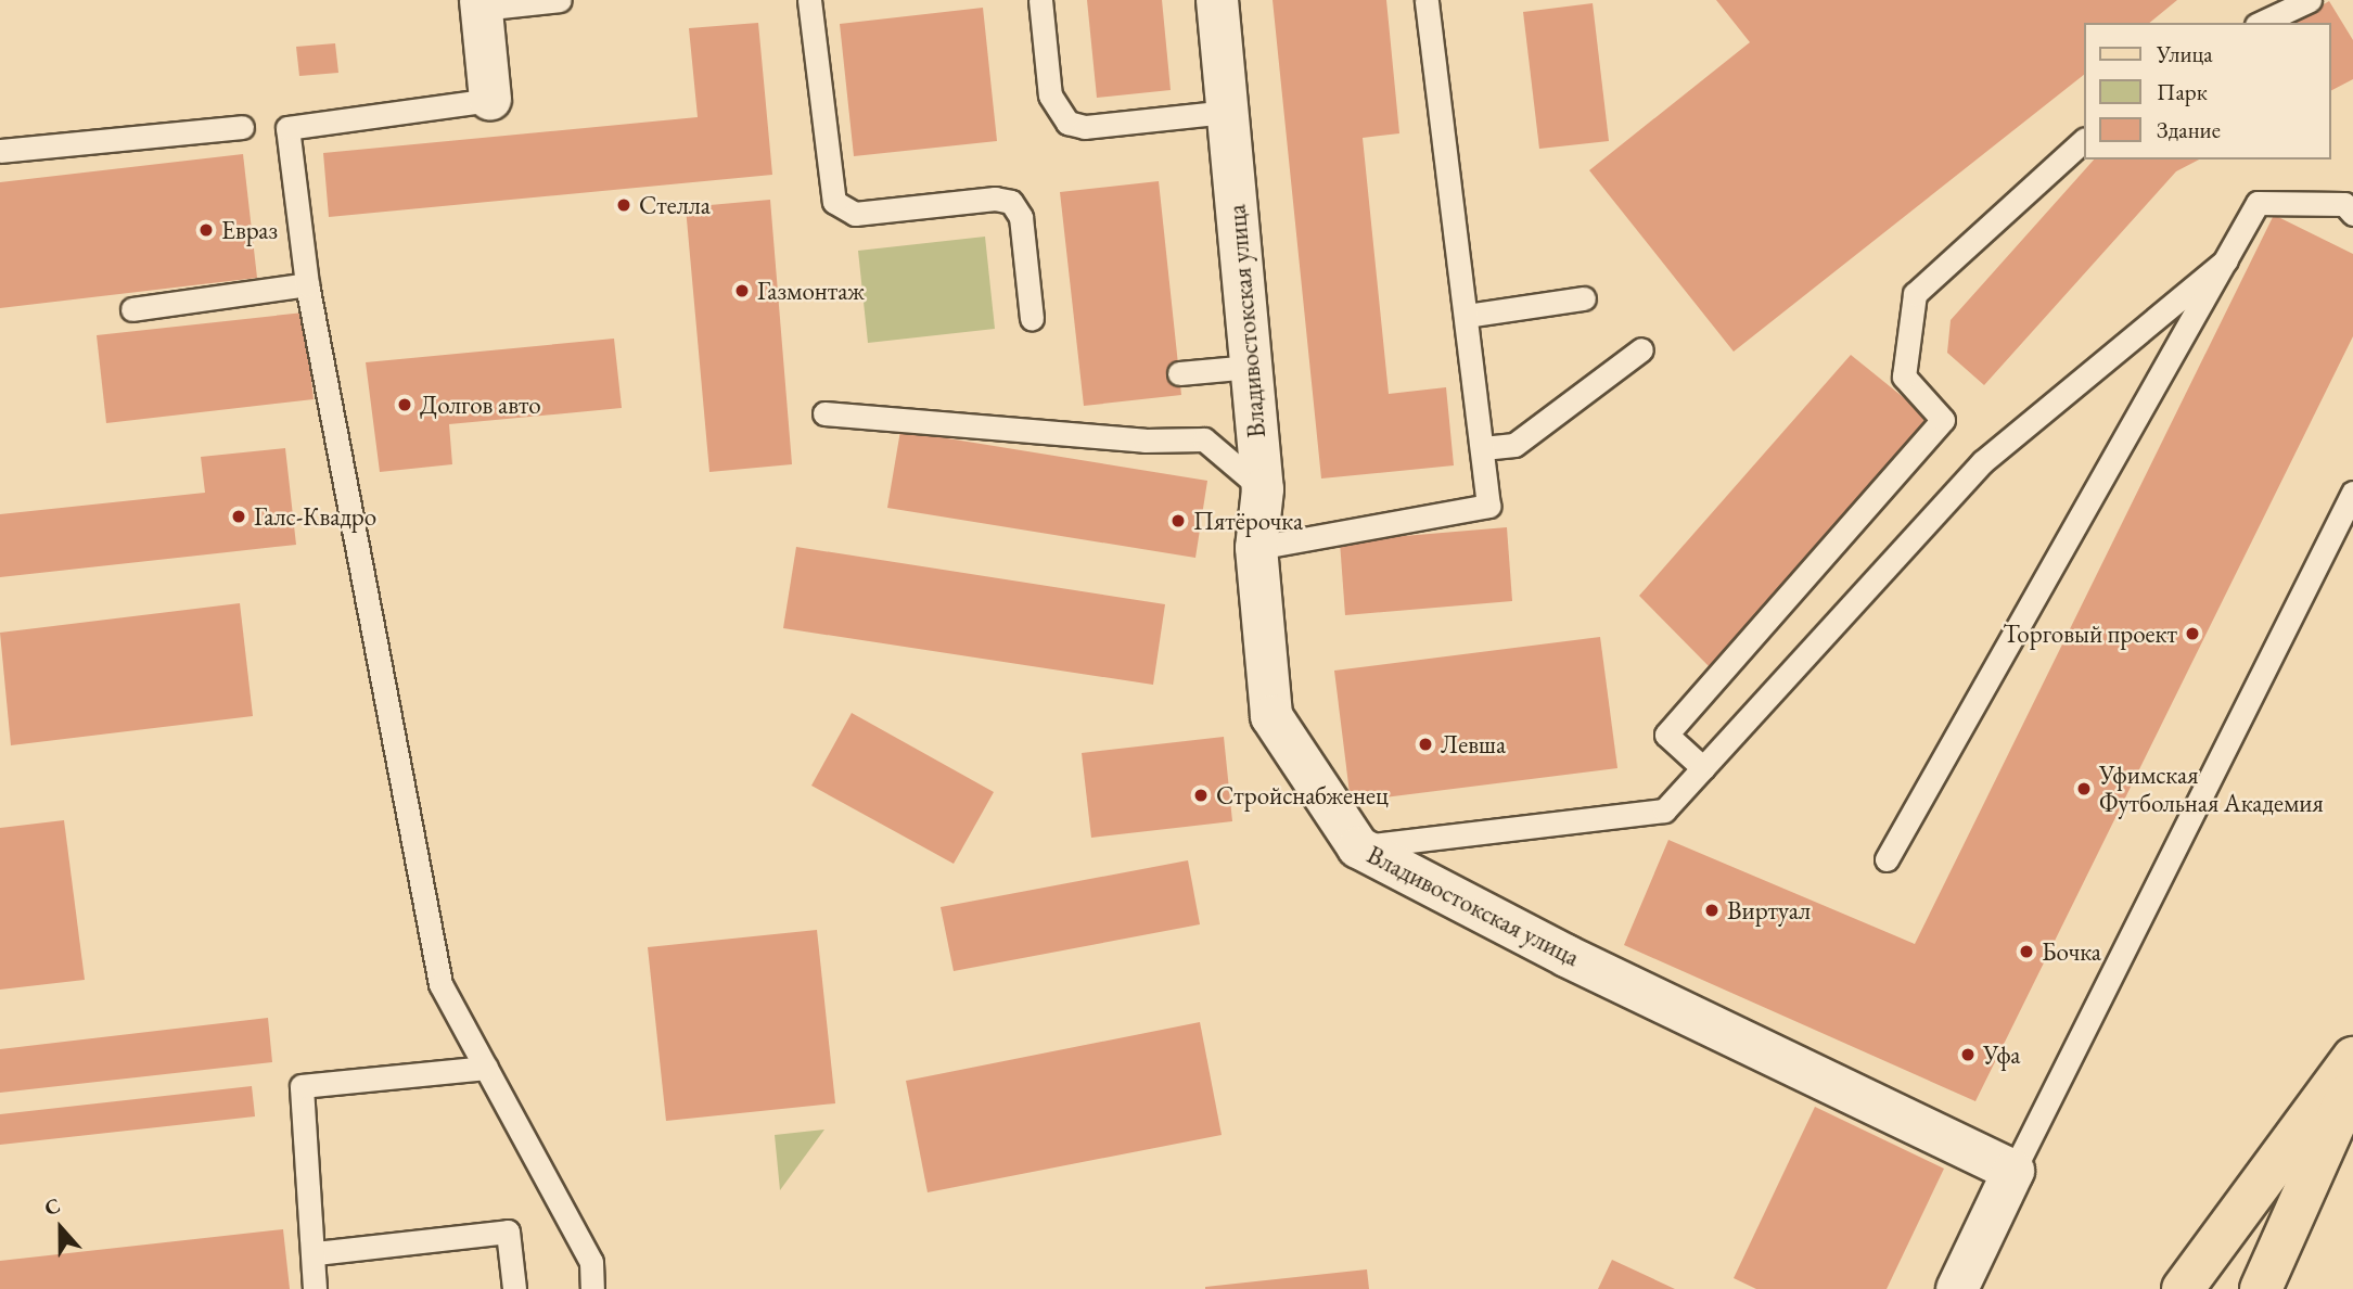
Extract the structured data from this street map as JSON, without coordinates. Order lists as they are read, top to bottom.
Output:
{
  "streets": {
    "street": ["Владивостокская улица"]
  },
  "places": [
    "Стелла",
    "Евраз",
    "Газмонтаж",
    "Долгов авто",
    "Галс-Квадро",
    "Пятёрочка",
    "Торговый проект",
    "Левша",
    "Уфимская Футбольная Академия",
    "Стройснабженец",
    "Виртуал",
    "Бочка",
    "Уфа"
  ],
  "legend": ["Улица", "Парк", "Здание"],
  "north": "top"
}
